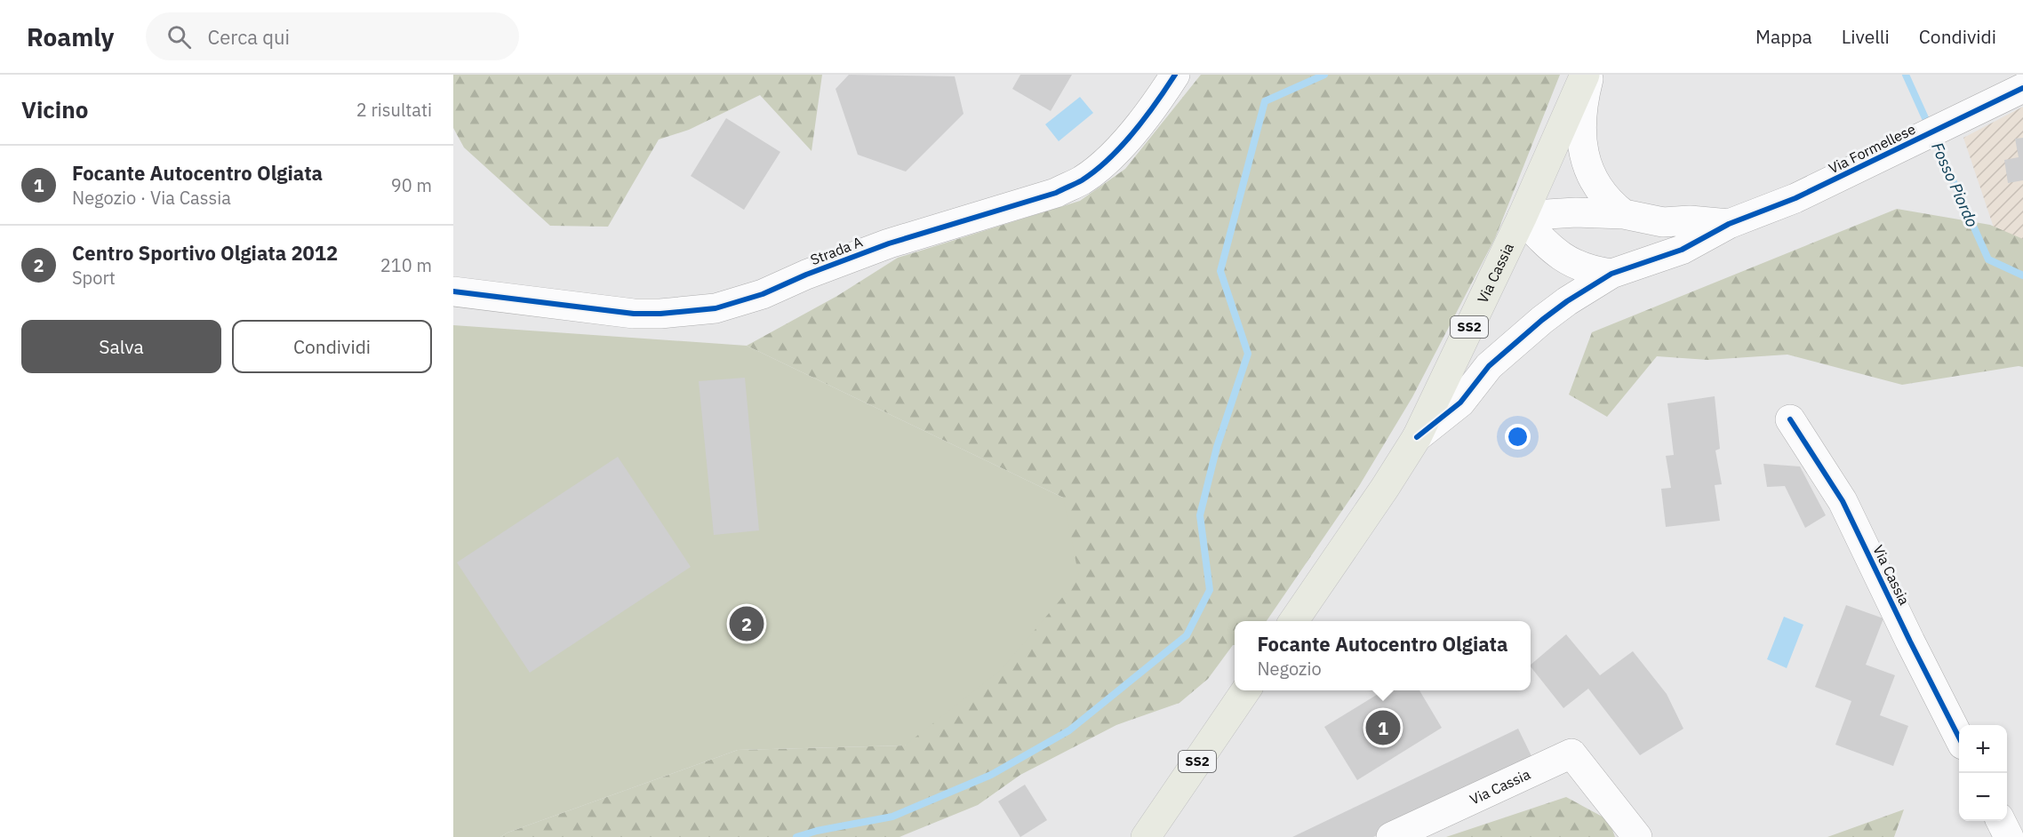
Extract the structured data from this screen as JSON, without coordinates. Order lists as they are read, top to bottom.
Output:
{
  "streets": {
    "main road": ["Via Cassia", "SS2"],
    "street": ["Via Formellese", "Strada A"]
  },
  "crossings": [
    ["Via Formellese", "Via Cassia"]
  ],
  "water": ["Fosso Piordo"],
  "page": {
    "header": "Roamly",
    "search": "Cerca qui",
    "nav": ["Mappa", "Livelli", "Condividi"],
    "heading": ["Vicino", "2 risultati"],
    "list": [
      {
        "mark": "1",
        "name": "Focante Autocentro Olgiata",
        "note": "Negozio · Via Cassia",
        "value": "90 m"
      },
      {
        "mark": "2",
        "name": "Centro Sportivo Olgiata 2012",
        "note": "Sport",
        "value": "210 m"
      }
    ],
    "buttons": ["Salva", "Condividi"],
    "pins": ["2", "1"],
    "popup": ["Focante Autocentro Olgiata", "Negozio"],
    "map_buttons": ["+", "−"]
  }
}
